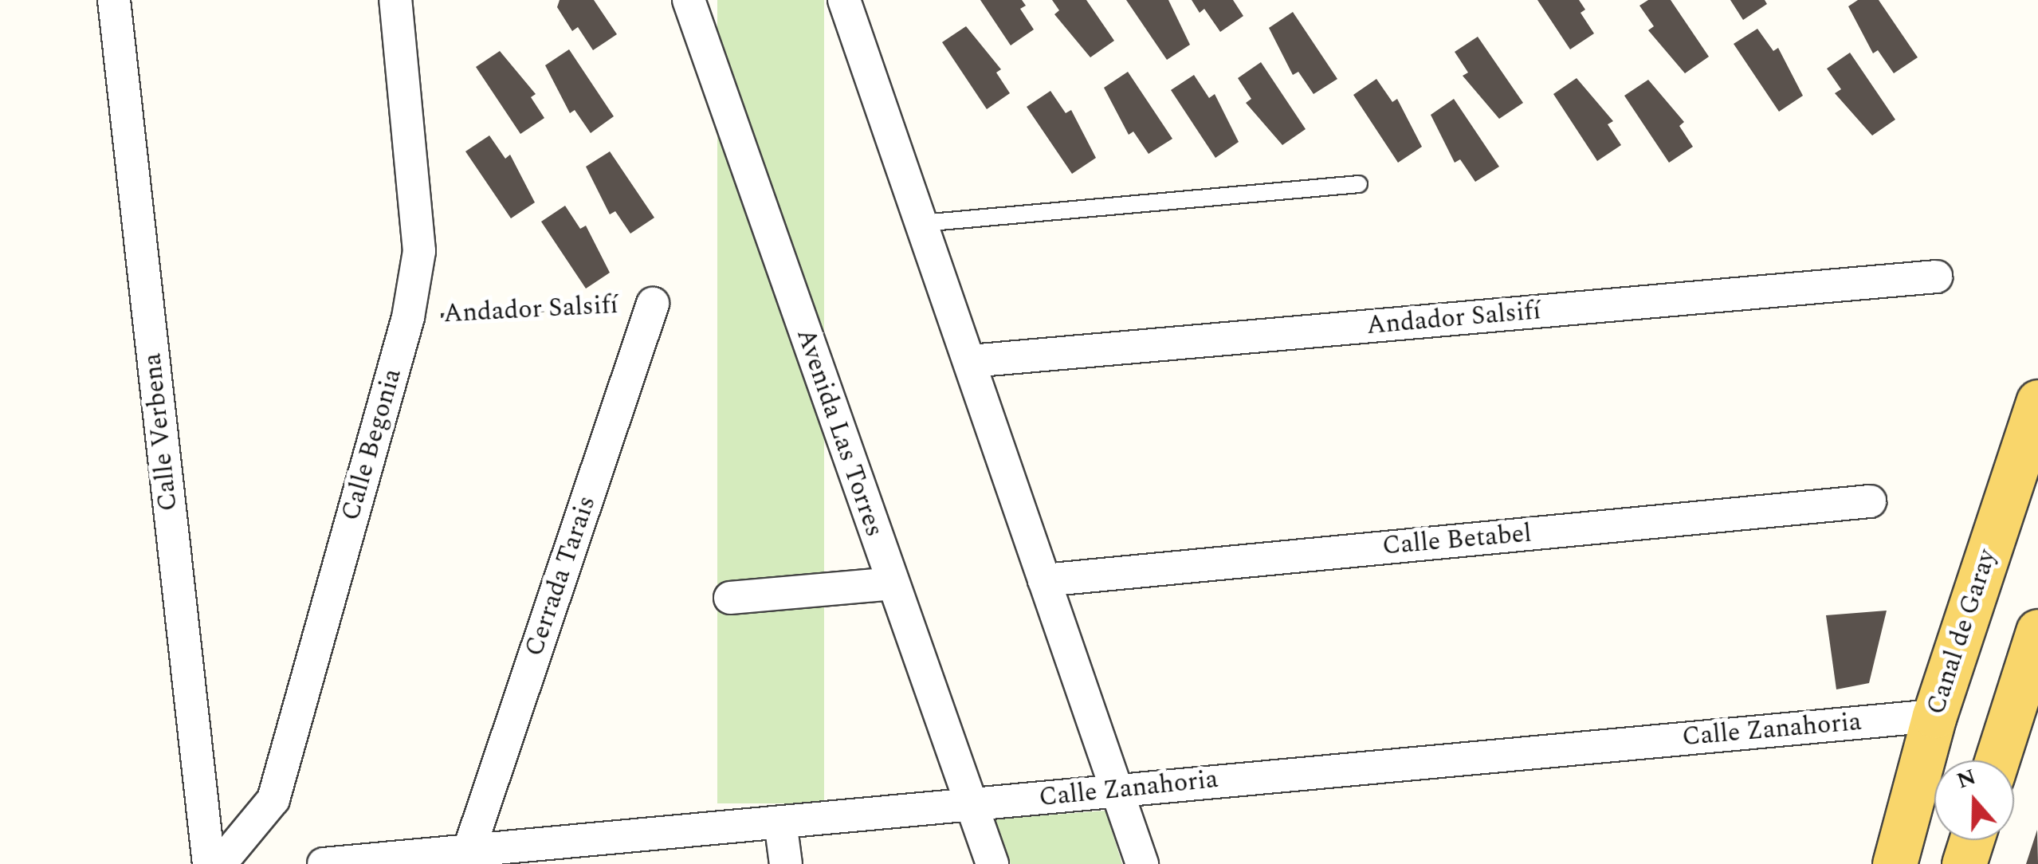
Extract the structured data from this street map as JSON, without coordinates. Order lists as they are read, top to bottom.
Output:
{
  "streets": {
    "main road": ["Canal de Garay"],
    "street": [
      "Andador Salsifí",
      "Calle Verbena",
      "Avenida Las Torres",
      "Calle Begonia",
      "Calle Betabel",
      "Cerrada Tarais",
      "Calle Zanahoria"
    ]
  },
  "crossings": [
    ["Andador Salsifí", "Calle Begonia"],
    ["Andador Salsifí", "Cerrada Tarais"],
    ["Avenida Las Torres", "Calle Zanahoria"],
    ["Cerrada Tarais", "Calle Zanahoria"],
    ["Canal de Garay", "Calle Zanahoria"]
  ],
  "north": "top"
}
